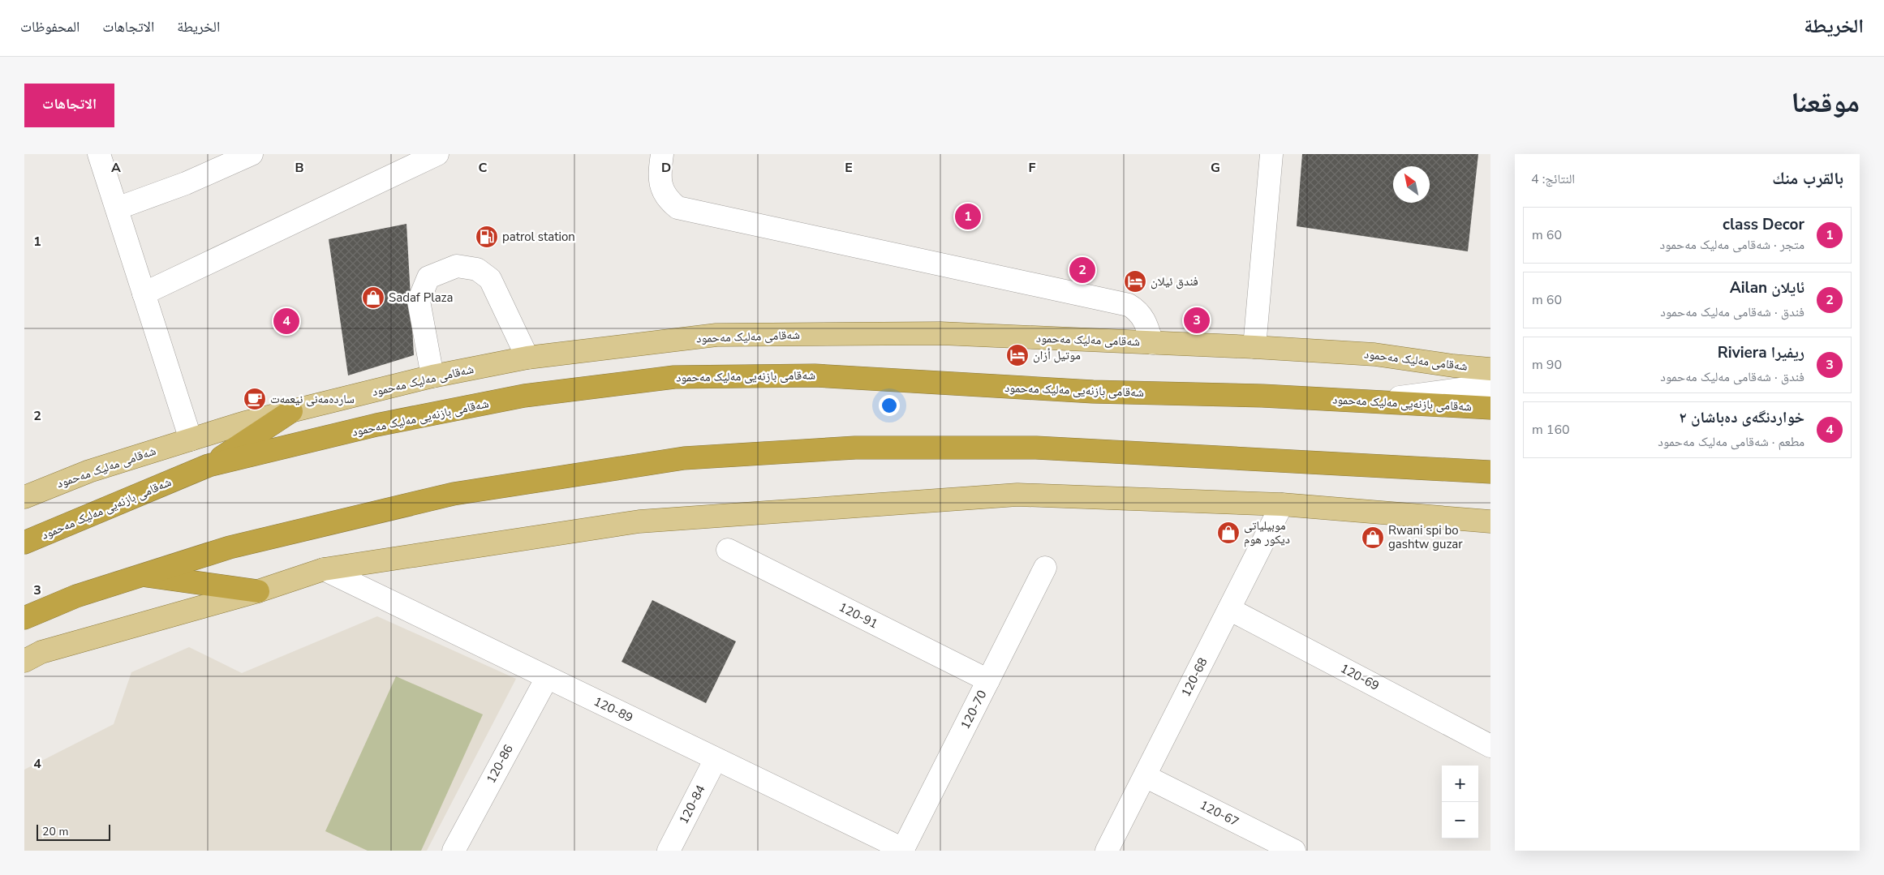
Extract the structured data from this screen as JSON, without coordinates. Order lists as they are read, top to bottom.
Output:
{
  "streets": {
    "highway": ["شەقامی بازنەیی مەلیک مەحمود"],
    "main road": ["شەقامی مەلیک مەحمود"],
    "street": [
      "120-91",
      "120-68",
      "120-69",
      "120-89",
      "120-70",
      "120-86",
      "120-84",
      "120-67"
    ]
  },
  "crossings": [
    ["120-91", "120-70"],
    ["120-68", "120-69"],
    ["120-68", "120-67"],
    ["120-89", "120-70"],
    ["120-89", "120-86"],
    ["120-89", "120-84"]
  ],
  "places": {
    "fuel station": ["patrol station"],
    "hotel": ["فندق ئيلان", "موتيل أزان"],
    "shop": ["Sadaf Plaza", "موبیلیاتی دیکور هوم", "Rwani spi bo gashtw guzar"],
    "cafe": ["ساردەمەنی نیعمەت"]
  },
  "scale_bar": "20 m",
  "north": "top left",
  "page": {
    "header": "الخريطة",
    "nav": ["الخريطة", "الاتجاهات", "المحفوظات"],
    "title": "موقعنا",
    "buttons": "الاتجاهات",
    "heading": ["بالقرب منك", "النتائج: 4"],
    "pins": [
      "1",
      "2",
      "3",
      "4"
    ],
    "list": [
      {
        "mark": "1",
        "name": "class Decor",
        "note": "متجر · شەقامی مەلیک مەحمود",
        "value": "60 m"
      },
      {
        "mark": "2",
        "name": "ئایلان Ailan",
        "note": "فندق · شەقامی مەلیک مەحمود",
        "value": "60 m"
      },
      {
        "mark": "3",
        "name": "ریفیرا Riviera",
        "note": "فندق · شەقامی مەلیک مەحمود",
        "value": "90 m"
      },
      {
        "mark": "4",
        "name": "خواردنگەی دەباشان ٢",
        "note": "مطعم · شەقامی مەلیک مەحمود",
        "value": "160 m"
      }
    ],
    "map_buttons": ["+", "−"],
    "scale": "20 m"
  },
  "grid": {
    "columns": [
      "A",
      "B",
      "C",
      "D",
      "E",
      "F",
      "G"
    ],
    "rows": [
      "1",
      "2",
      "3",
      "4"
    ]
  }
}
